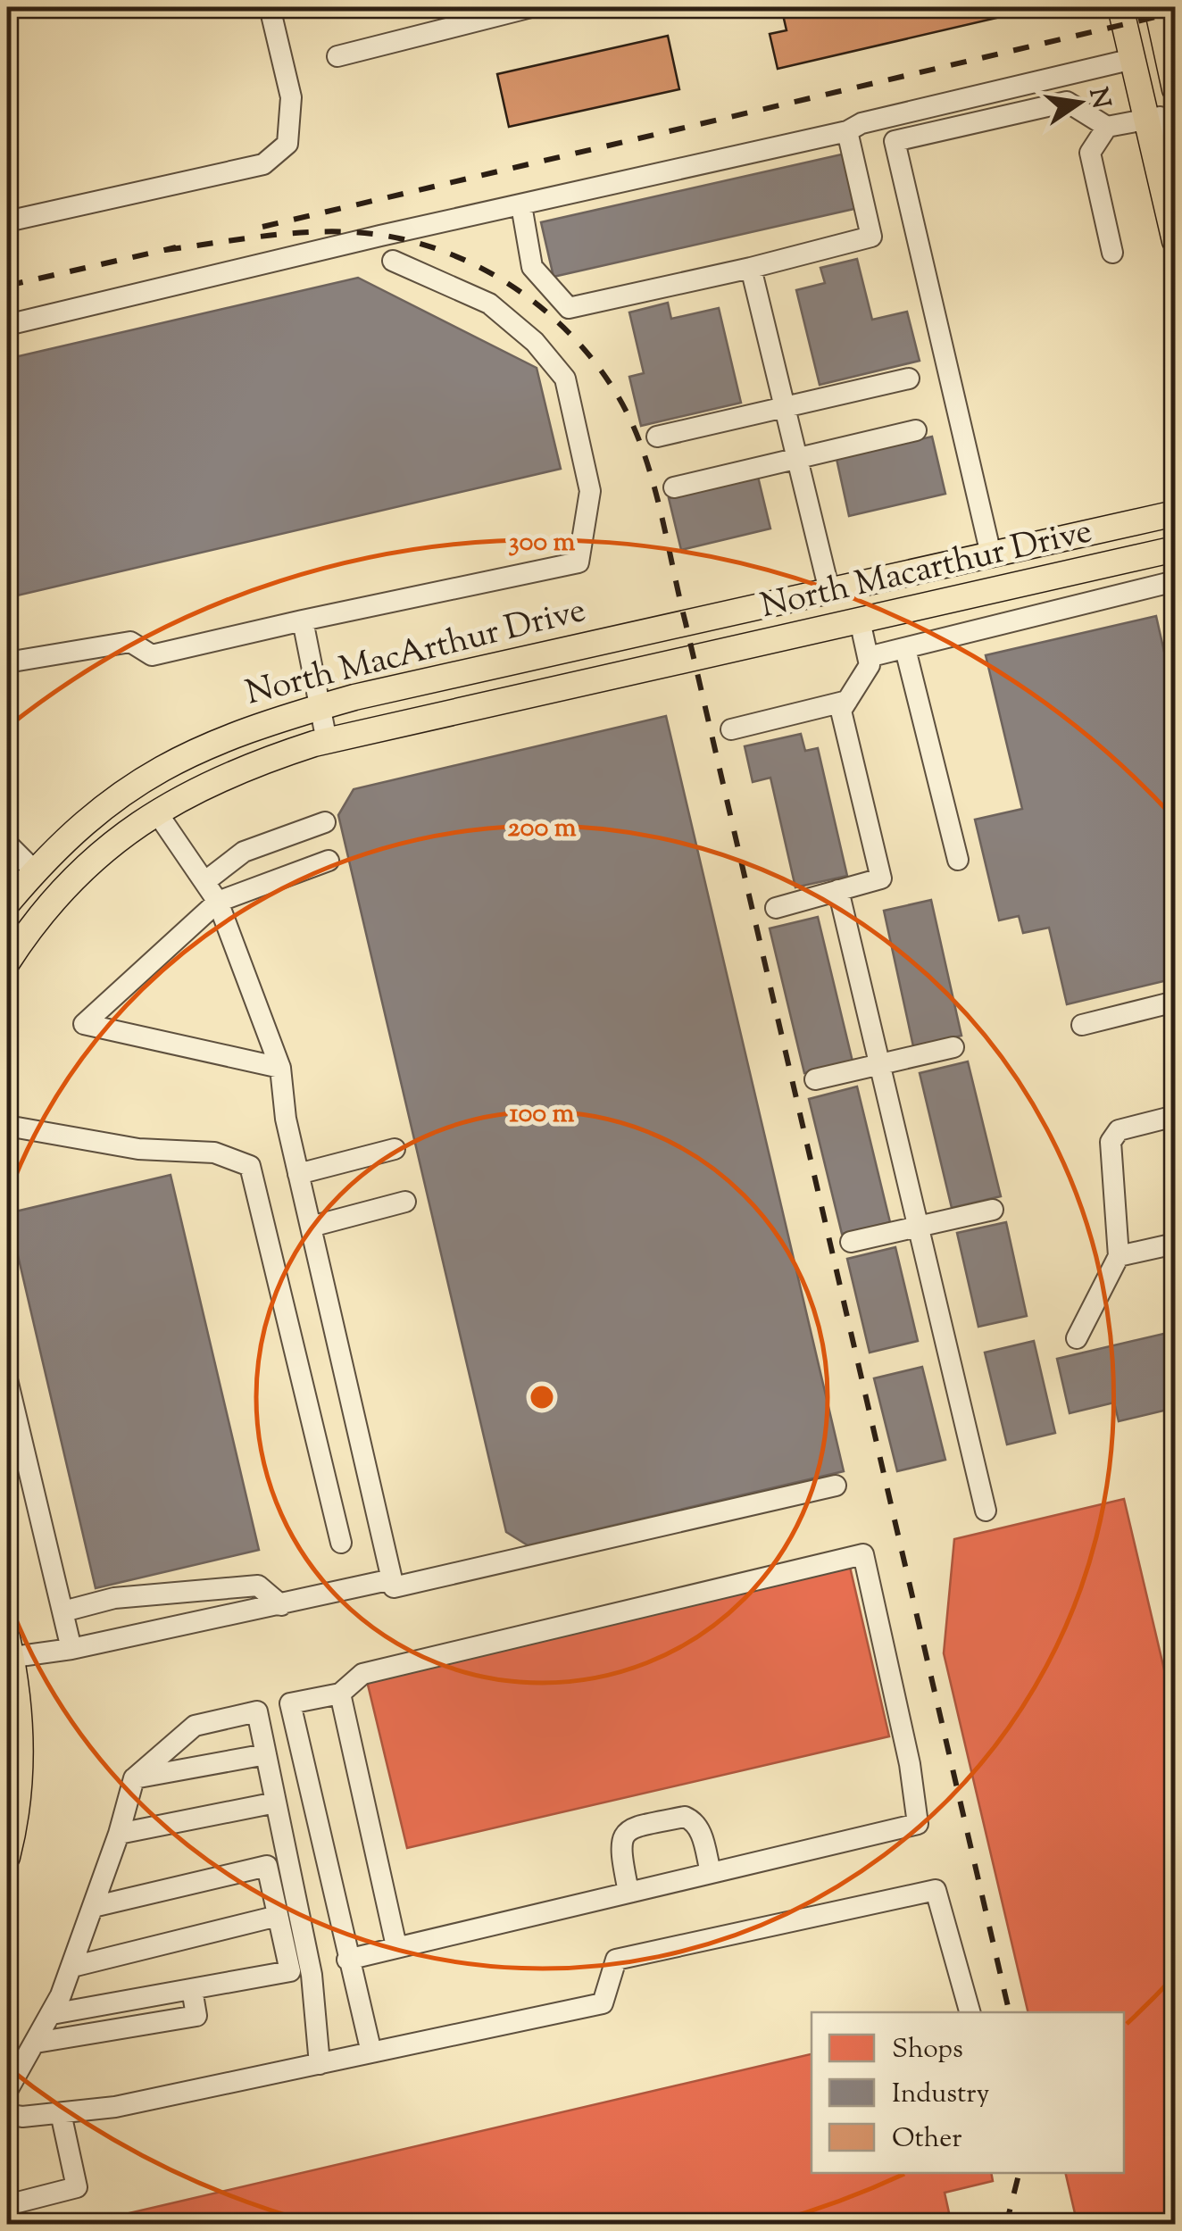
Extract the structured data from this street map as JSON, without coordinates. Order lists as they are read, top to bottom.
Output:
{
  "streets": {
    "main road": ["North Macarthur Drive", "North MacArthur Drive"]
  },
  "crossings": [
    ["North Macarthur Drive", "North MacArthur Drive"]
  ],
  "legend": ["Shops", "Industry", "Other"],
  "north": "right",
  "rings": ["300 m", "200 m", "100 m"]
}
